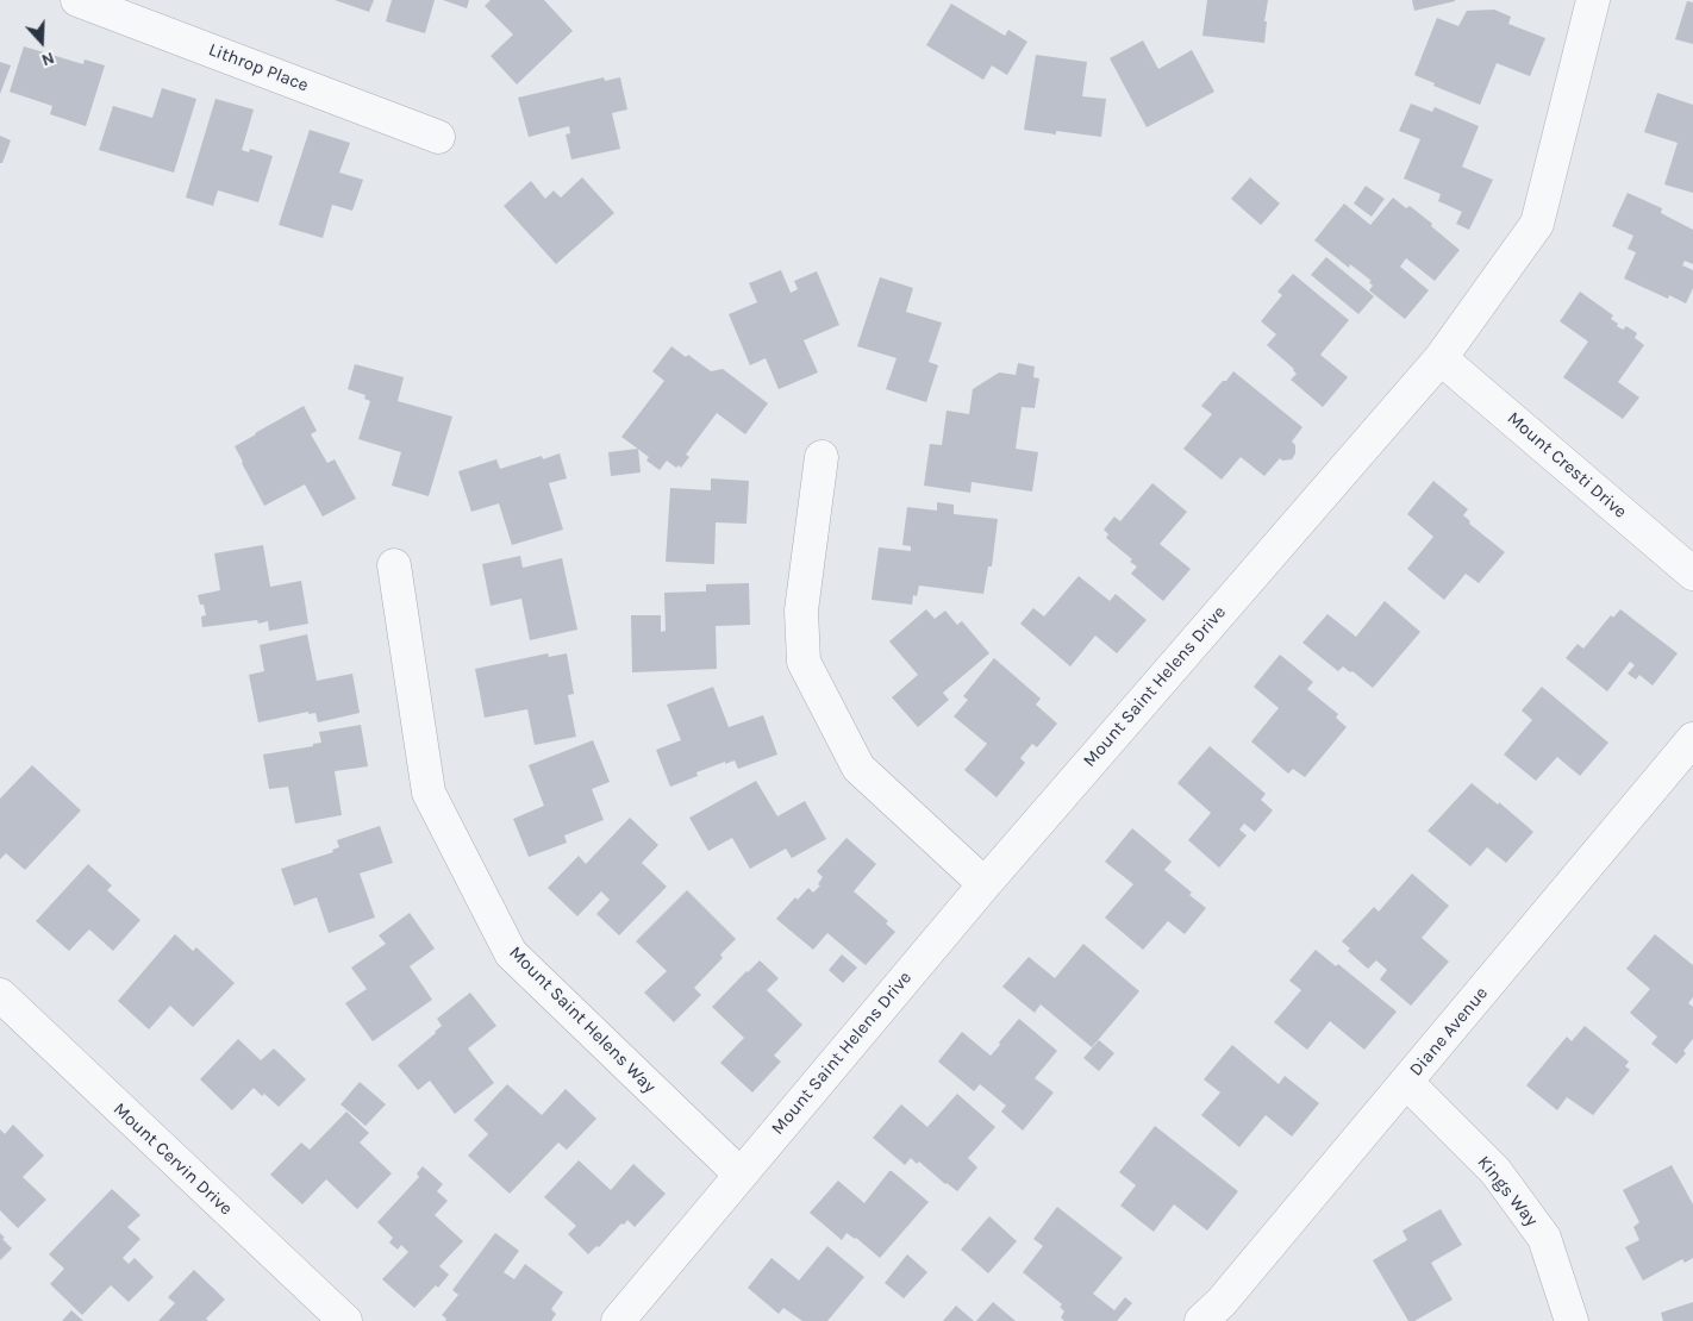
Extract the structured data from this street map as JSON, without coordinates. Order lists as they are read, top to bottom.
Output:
{
  "streets": {
    "street": [
      "Lithrop Place",
      "Mount Cresti Drive",
      "Mount Saint Helens Drive",
      "Mount Saint Helens Way",
      "Diane Avenue",
      "Mount Cervin Drive",
      "Kings Way"
    ]
  },
  "crossings": [
    ["Mount Cresti Drive", "Mount Saint Helens Drive"],
    ["Mount Saint Helens Drive", "Mount Saint Helens Way"],
    ["Diane Avenue", "Kings Way"]
  ],
  "north": "bottom"
}
